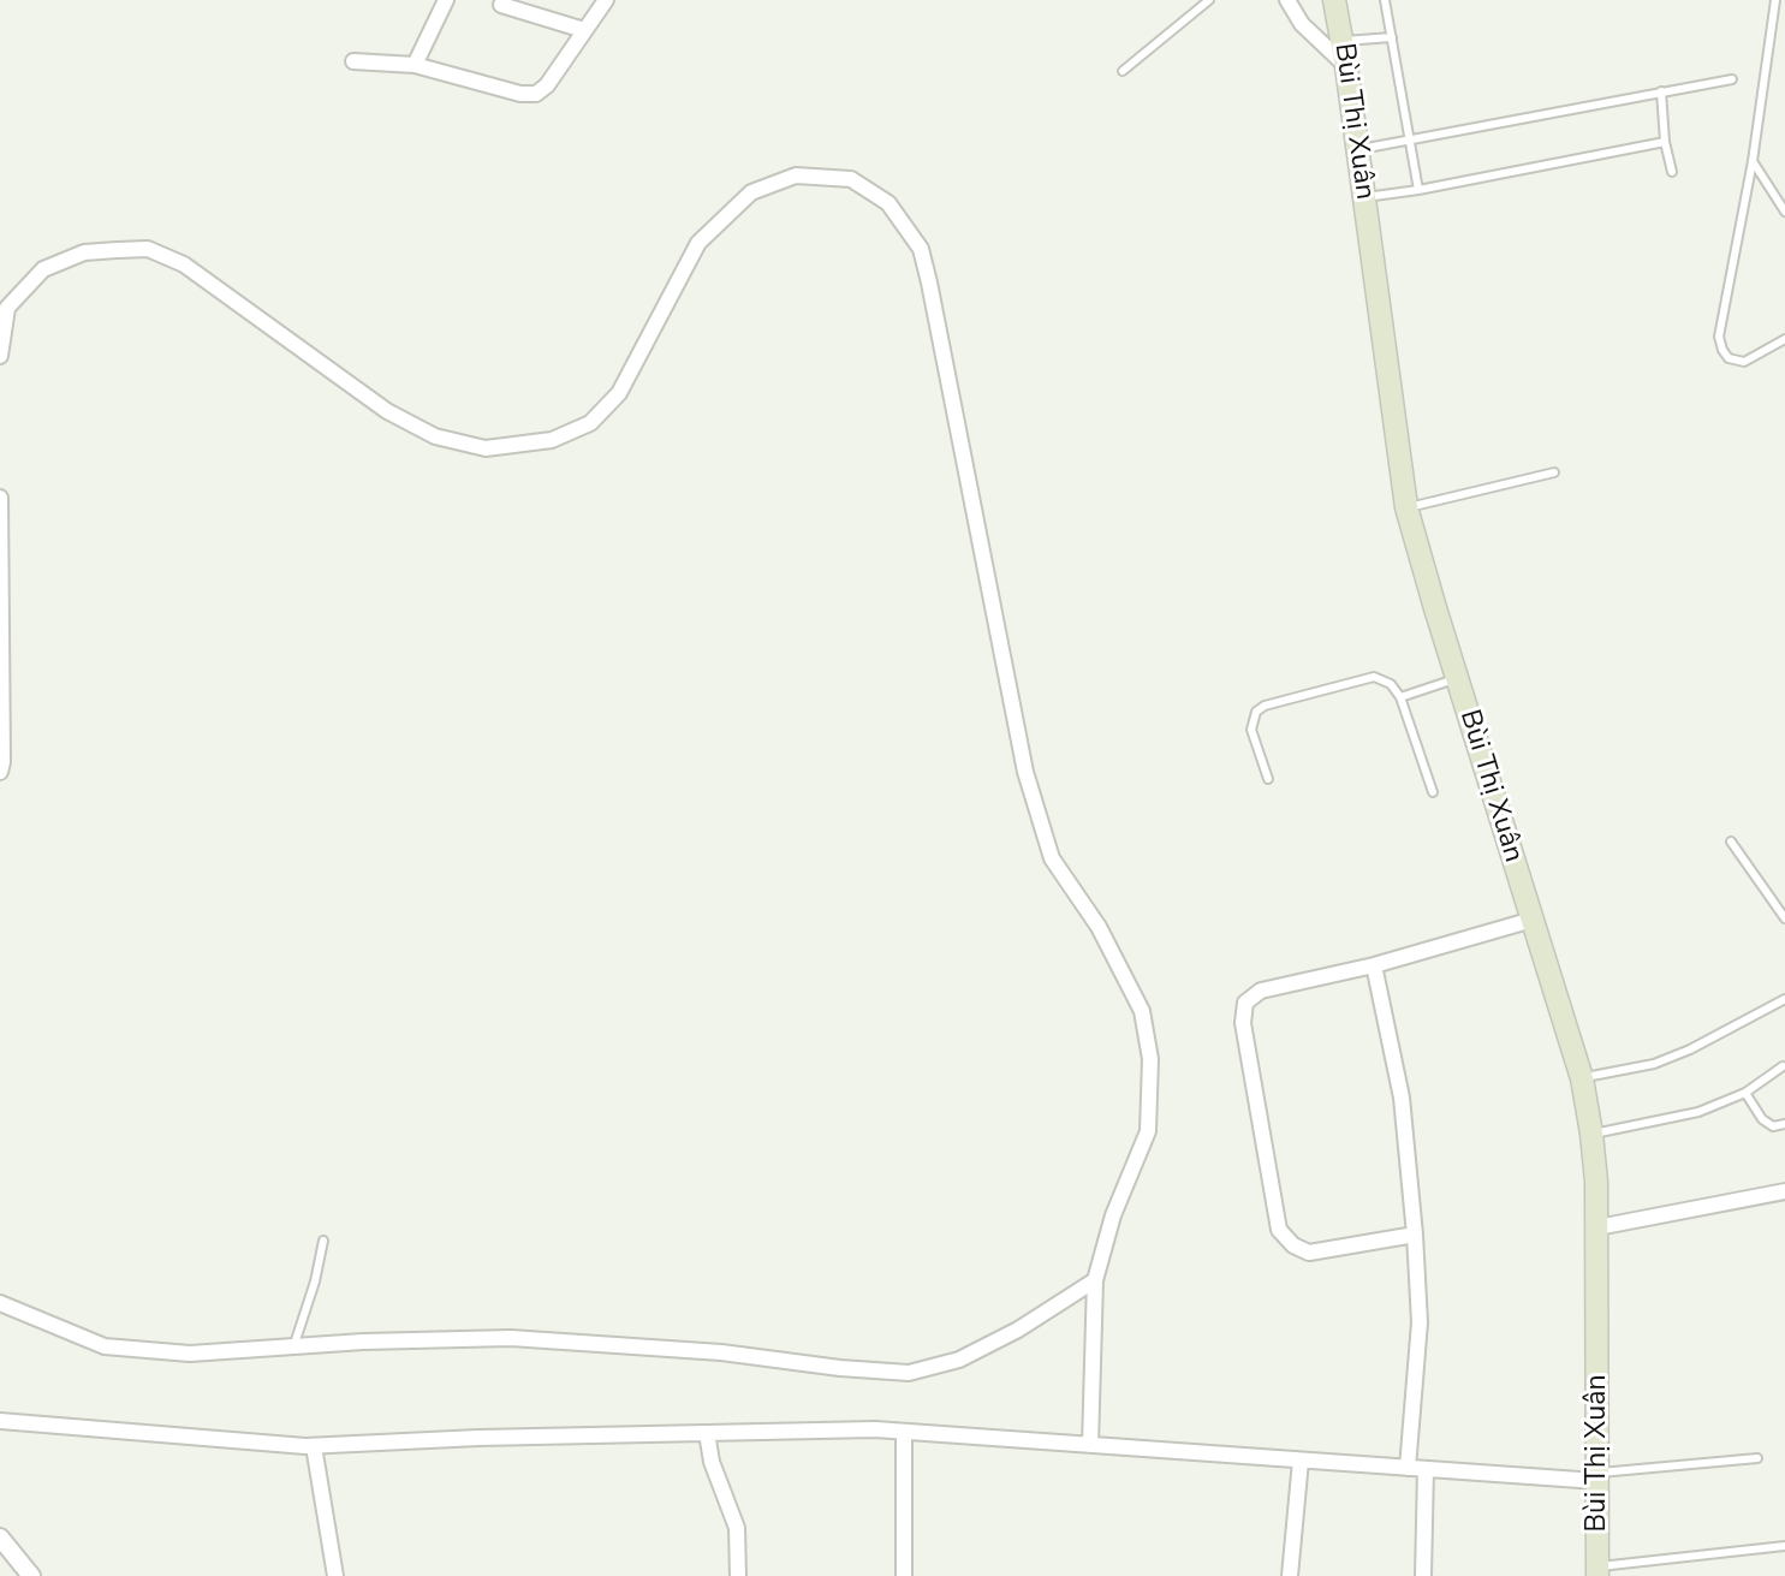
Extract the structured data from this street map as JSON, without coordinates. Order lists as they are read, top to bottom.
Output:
{
  "streets": {
    "main road": ["Bùi Thị Xuân"]
  }
}
